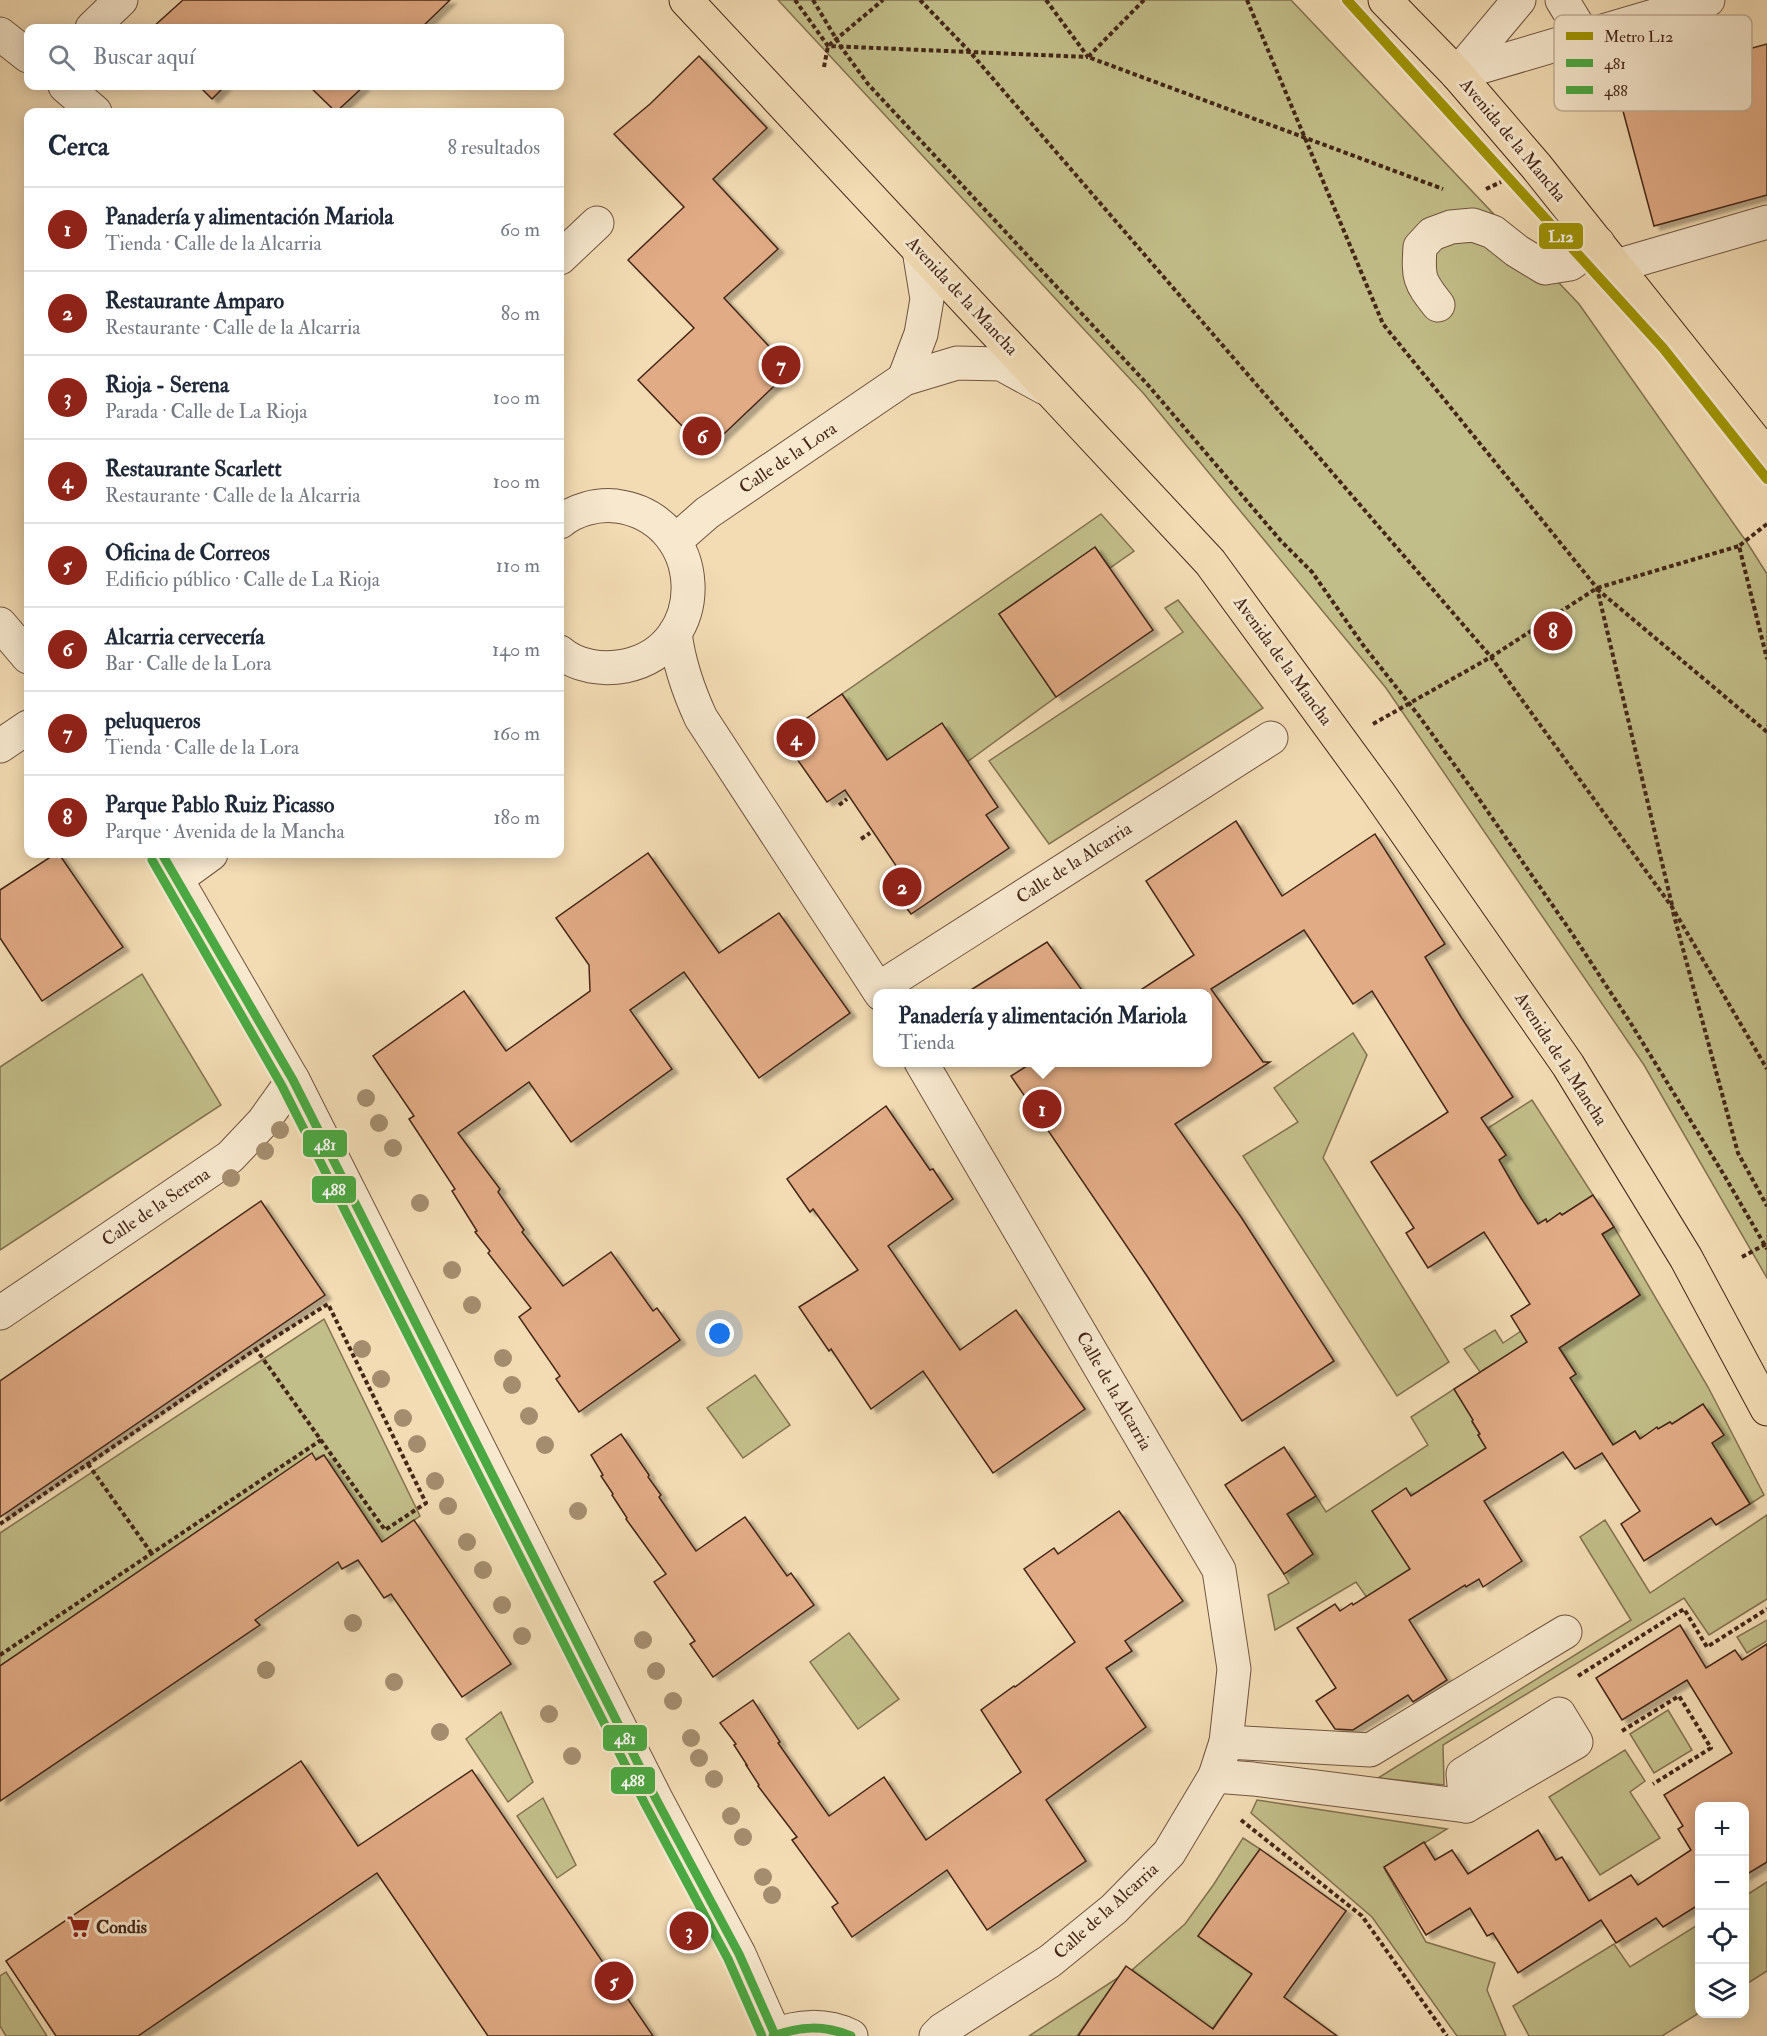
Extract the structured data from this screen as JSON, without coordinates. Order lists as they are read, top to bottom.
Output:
{
  "streets": {
    "main road": ["Avenida de la Mancha"],
    "street": ["Calle de la Lora", "Calle de la Alcarria", "Calle de la Serena"]
  },
  "crossings": [
    ["Avenida de la Mancha", "Calle de la Lora"]
  ],
  "places": {
    "supermarket": ["Condis"]
  },
  "lines": ["metro line L12", "transit line 481", "transit line 488"],
  "legend": ["Metro L12", "481", "488"],
  "page": {
    "search": "Buscar aquí",
    "heading": ["Cerca", "8 resultados"],
    "list": [
      {
        "mark": "1",
        "name": "Panadería y alimentación Mariola",
        "note": "Tienda · Calle de la Alcarria",
        "value": "60 m"
      },
      {
        "mark": "2",
        "name": "Restaurante Amparo",
        "note": "Restaurante · Calle de la Alcarria",
        "value": "80 m"
      },
      {
        "mark": "3",
        "name": "Rioja - Serena",
        "note": "Parada · Calle de La Rioja",
        "value": "100 m"
      },
      {
        "mark": "4",
        "name": "Restaurante Scarlett",
        "note": "Restaurante · Calle de la Alcarria",
        "value": "100 m"
      },
      {
        "mark": "5",
        "name": "Oficina de Correos",
        "note": "Edificio público · Calle de La Rioja",
        "value": "110 m"
      },
      {
        "mark": "6",
        "name": "Alcarria cervecería",
        "note": "Bar · Calle de la Lora",
        "value": "140 m"
      },
      {
        "mark": "7",
        "name": "peluqueros",
        "note": "Tienda · Calle de la Lora",
        "value": "160 m"
      },
      {
        "mark": "8",
        "name": "Parque Pablo Ruiz Picasso",
        "note": "Parque · Avenida de la Mancha",
        "value": "180 m"
      }
    ],
    "pins": [
      "7",
      "6",
      "8",
      "4",
      "2",
      "1",
      "3",
      "5"
    ],
    "popup": ["Panadería y alimentación Mariola", "Tienda"],
    "map_buttons": ["+", "−"]
  }
}
